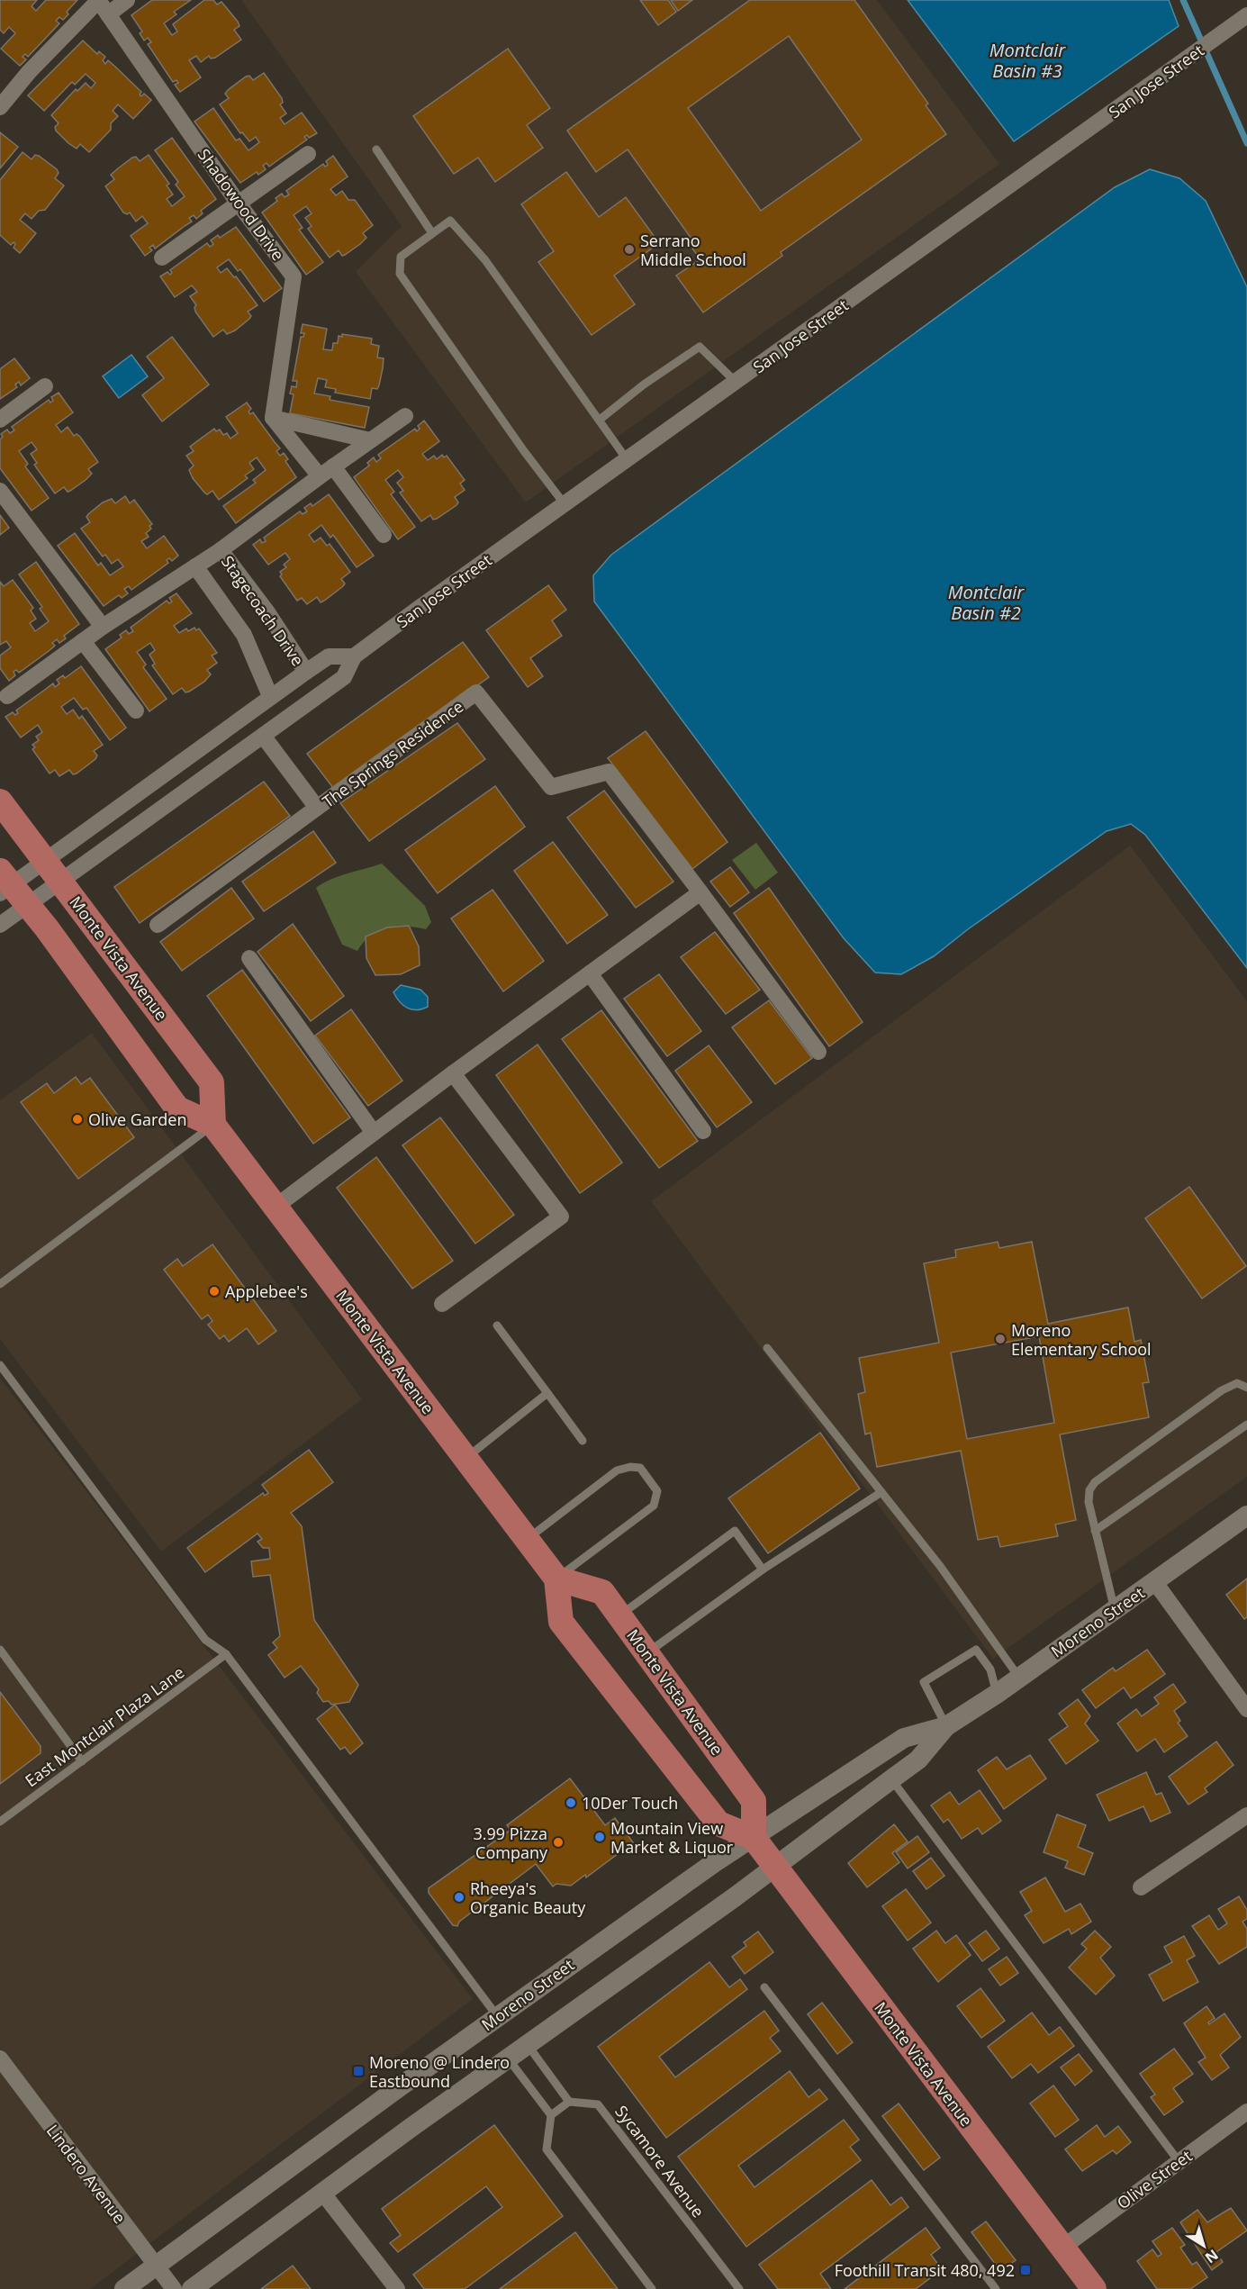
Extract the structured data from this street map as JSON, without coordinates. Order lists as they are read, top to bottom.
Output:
{
  "streets": {
    "main road": ["Monte Vista Avenue"],
    "street": [
      "San Jose Street",
      "Shadowood Drive",
      "Stagecoach Drive",
      "The Springs Residence",
      "Moreno Street",
      "Lindero Avenue",
      "Olive Street"
    ],
    "lane": ["East Montclair Plaza Lane", "Sycamore Avenue"]
  },
  "crossings": [
    ["San Jose Street", "The Springs Residence"],
    ["San Jose Street", "Monte Vista Avenue"],
    ["Monte Vista Avenue", "Moreno Street"],
    ["Monte Vista Avenue", "Olive Street"],
    ["Moreno Street", "Lindero Avenue"]
  ],
  "water": ["Montclair Basin #3", "Montclair Basin #2"],
  "places": {
    "other": [
      "Serrano Middle School",
      "Olive Garden",
      "Applebee's",
      "Moreno Elementary School",
      "10Der Touch",
      "Mountain View Market & Liquor",
      "3.99 Pizza Company",
      "Rheeya's Organic Beauty"
    ],
    "transit": ["Moreno @ Lindero Eastbound", "Foothill Transit 480, 492"]
  },
  "north": "bottom right"
}
